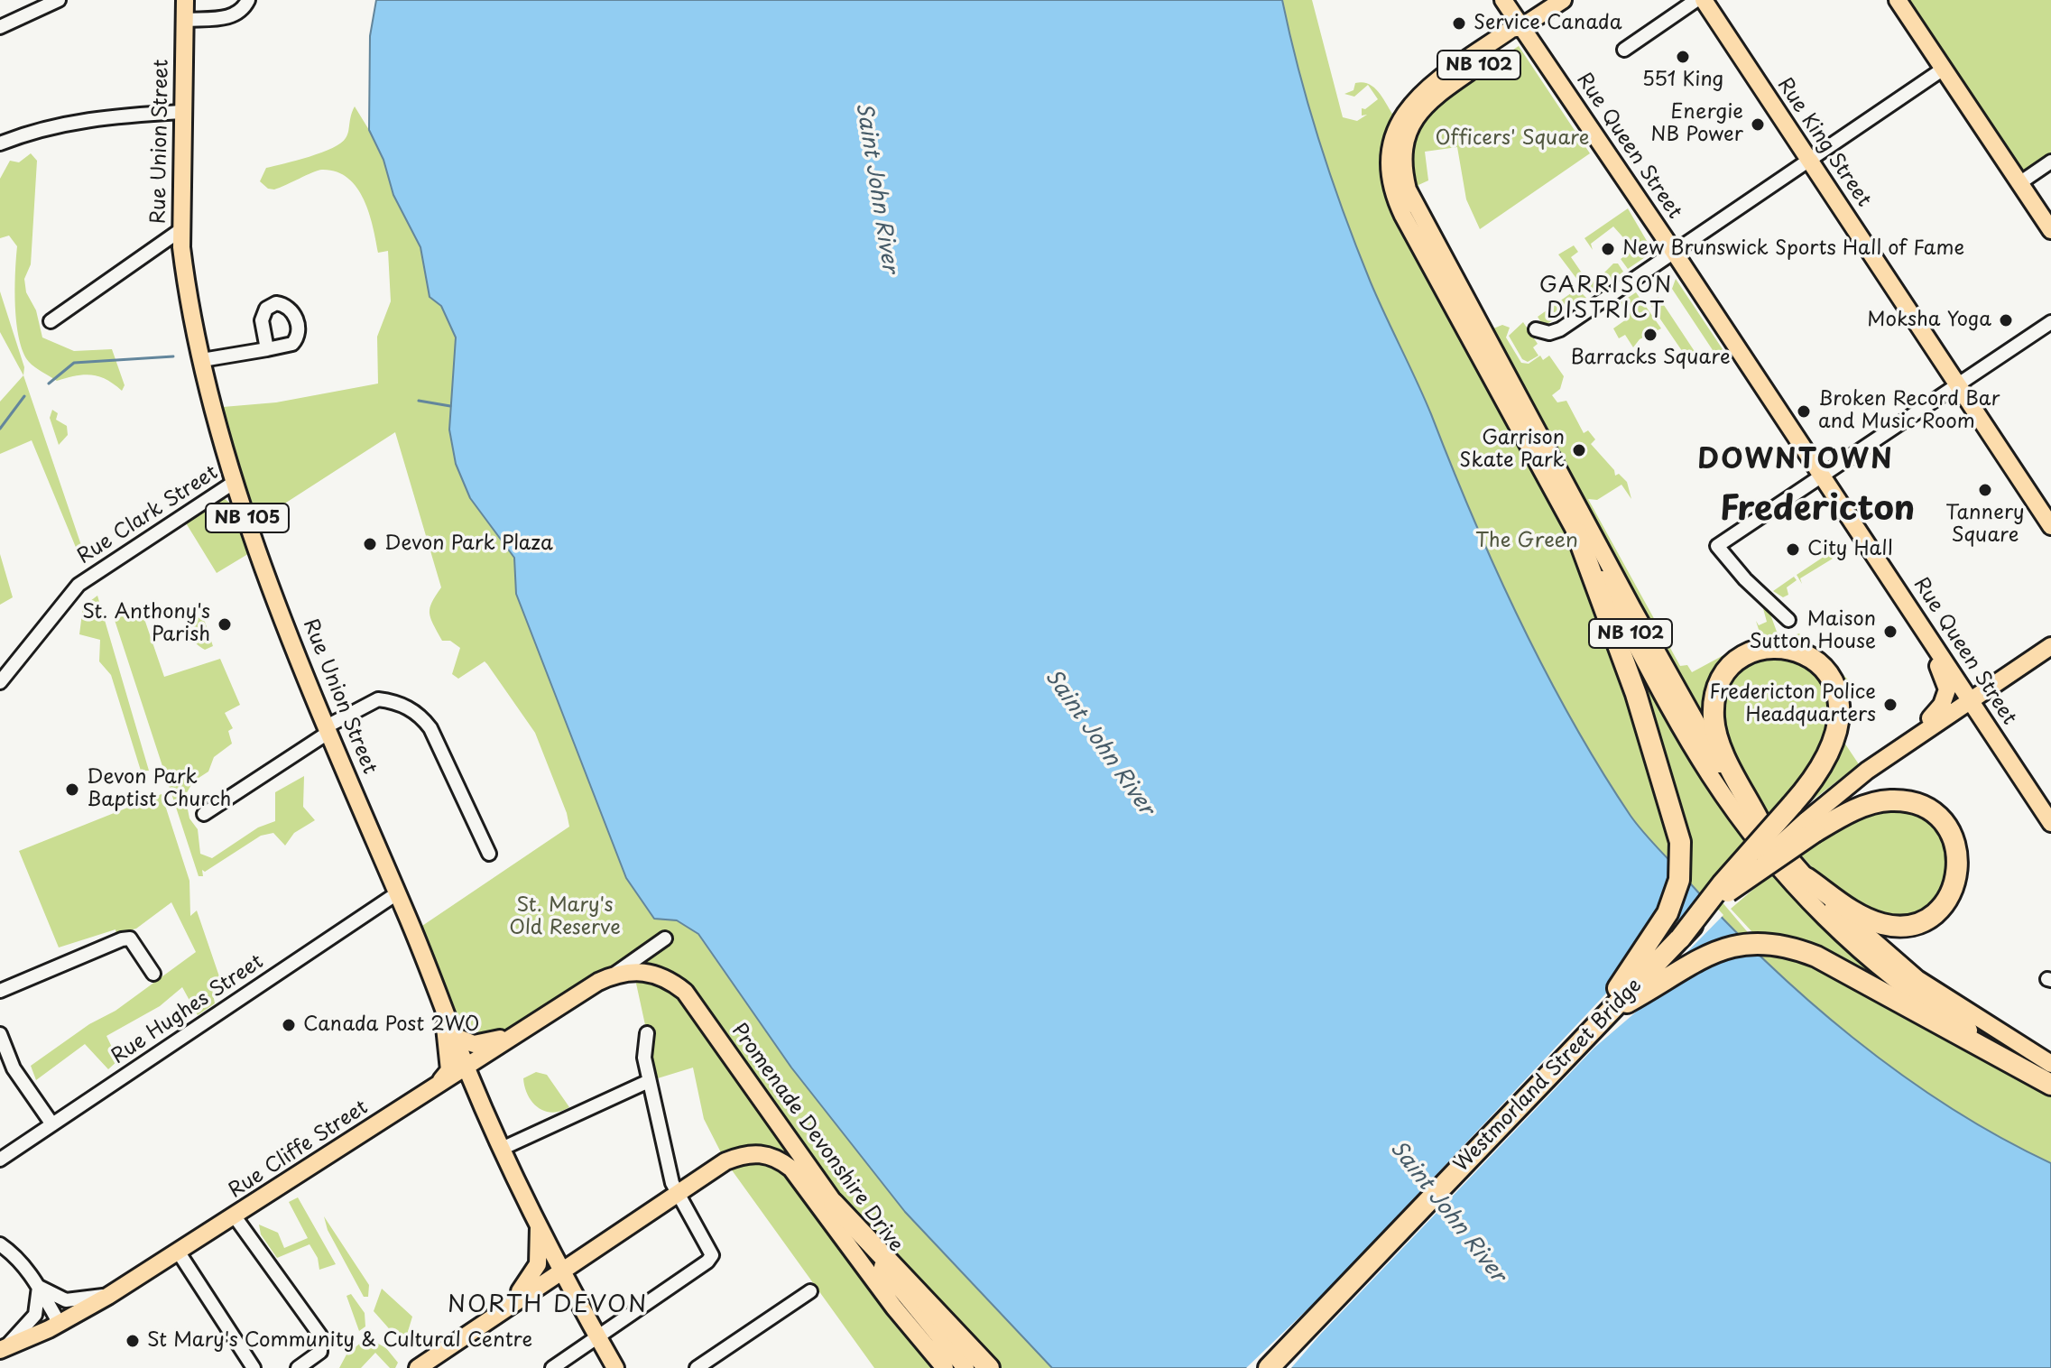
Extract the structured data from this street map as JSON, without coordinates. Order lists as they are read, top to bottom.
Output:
{
  "streets": {
    "highway": ["Westmorland Street Bridge"],
    "main road": [
      "NB 102",
      "Rue Union Street",
      "Rue King Street",
      "Rue Queen Street",
      "NB 105",
      "Promenade Devonshire Drive",
      "Rue Cliffe Street"
    ],
    "street": ["Rue Clark Street", "Rue Hughes Street"]
  },
  "crossings": [
    ["NB 102", "Rue Queen Street"],
    ["Rue Union Street", "Rue Clark Street"],
    ["Rue Union Street", "Rue Hughes Street"],
    ["Rue Union Street", "Promenade Devonshire Drive"],
    ["Rue Union Street", "Rue Cliffe Street"],
    ["Promenade Devonshire Drive", "Rue Cliffe Street"]
  ],
  "districts": [
    "GARRISON DISTRICT",
    "DOWNTOWN",
    "Fredericton",
    "NORTH DEVON"
  ],
  "water": ["Saint John River"],
  "parks": ["Officers' Square", "The Green", "St. Mary's Old Reserve"],
  "places": [
    "Service Canada",
    "551 King",
    "Energie NB Power",
    "New Brunswick Sports Hall of Fame",
    "Moksha Yoga",
    "Barracks Square",
    "Broken Record Bar and Music Room",
    "Garrison Skate Park",
    "Tannery Square",
    "Devon Park Plaza",
    "City Hall",
    "St. Anthony's Parish",
    "Maison Sutton House",
    "Fredericton Police Headquarters",
    "Devon Park Baptist Church",
    "Canada Post 2W0",
    "St Mary's Community & Cultural Centre"
  ]
}
